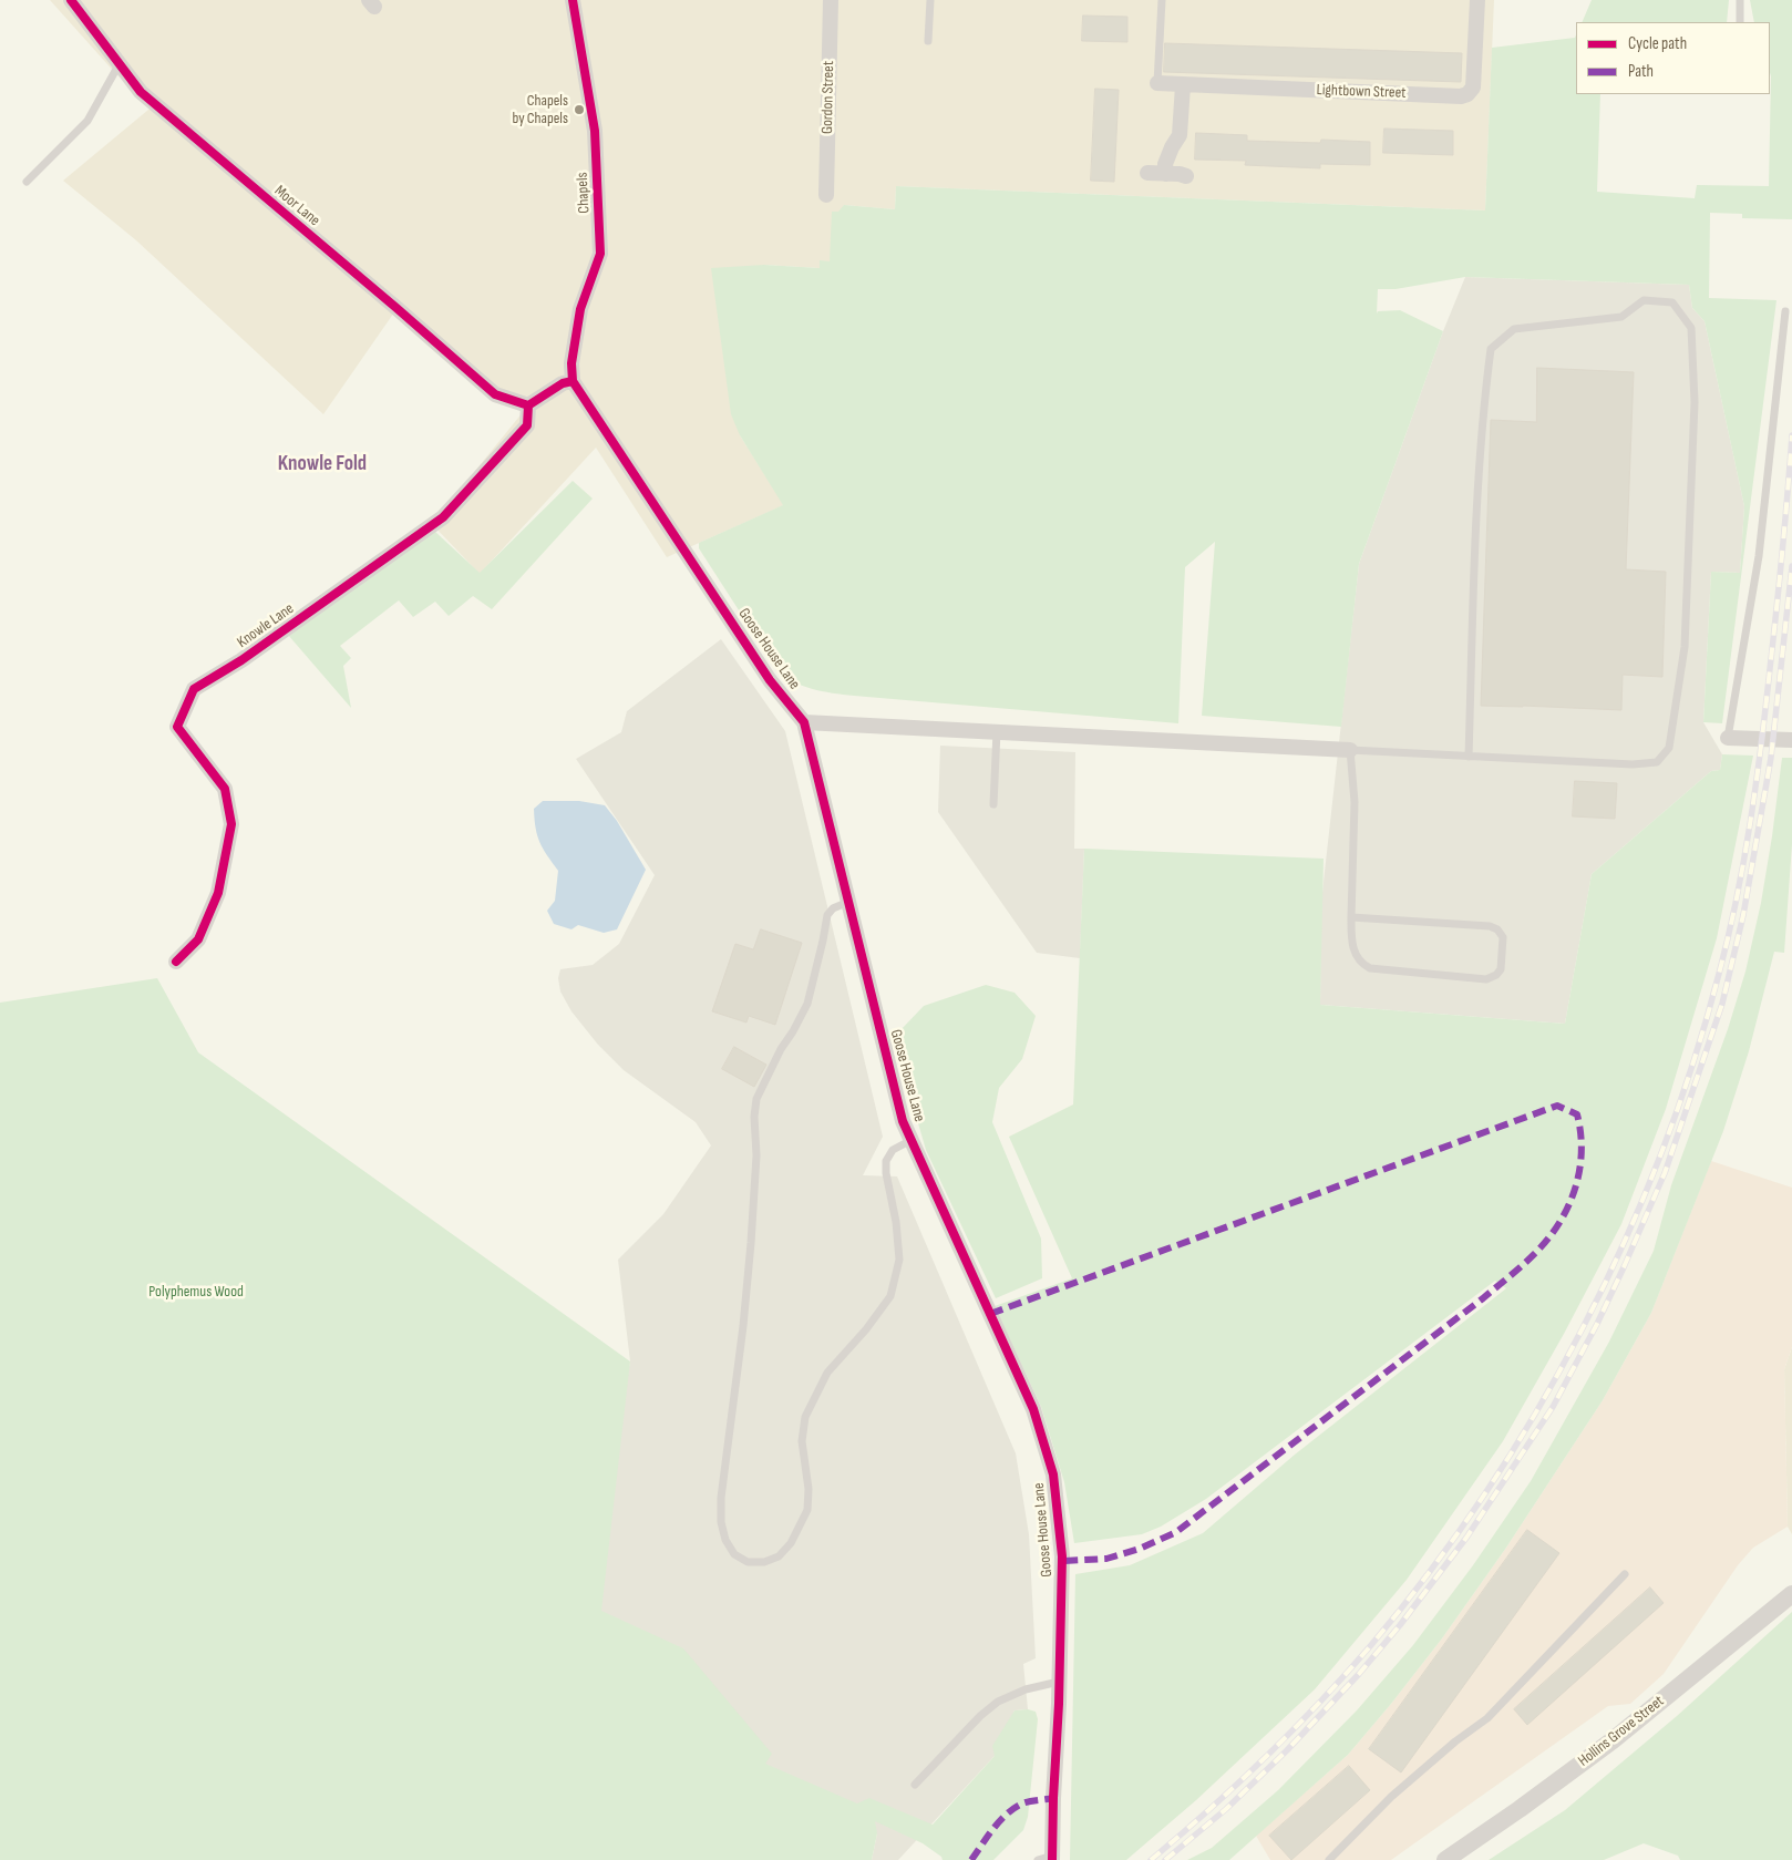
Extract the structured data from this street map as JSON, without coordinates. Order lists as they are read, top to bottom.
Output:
{
  "streets": {
    "street": [
      "Lightbown Street",
      "Gordon Street",
      "Chapels",
      "Moor Lane",
      "Knowle Lane",
      "Goose House Lane",
      "Hollins Grove Street"
    ]
  },
  "crossings": [
    ["Chapels", "Goose House Lane"],
    ["Moor Lane", "Knowle Lane"]
  ],
  "districts": ["Knowle Fold"],
  "parks": ["Polyphemus Wood"],
  "places": ["Chapels by Chapels"],
  "legend": ["Cycle path", "Path"]
}
